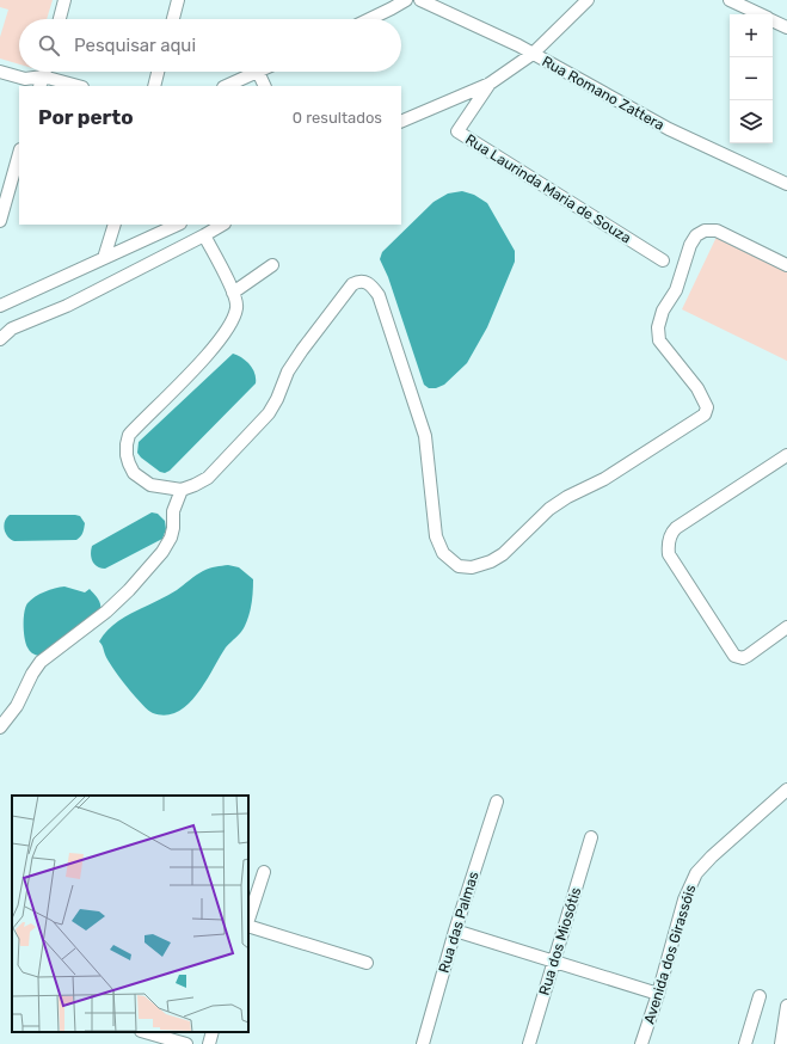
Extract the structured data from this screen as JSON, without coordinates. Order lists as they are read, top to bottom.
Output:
{
  "streets": {
    "street": [
      "Rua Romano Zattera",
      "Rua Laurinda Maria de Souza",
      "Rua das Palmas",
      "Rua dos Miosótis",
      "Avenida dos Girassóis"
    ]
  },
  "page": {
    "map_buttons": ["+", "−"],
    "search": "Pesquisar aqui",
    "heading": ["Por perto", "0 resultados"]
  }
}
